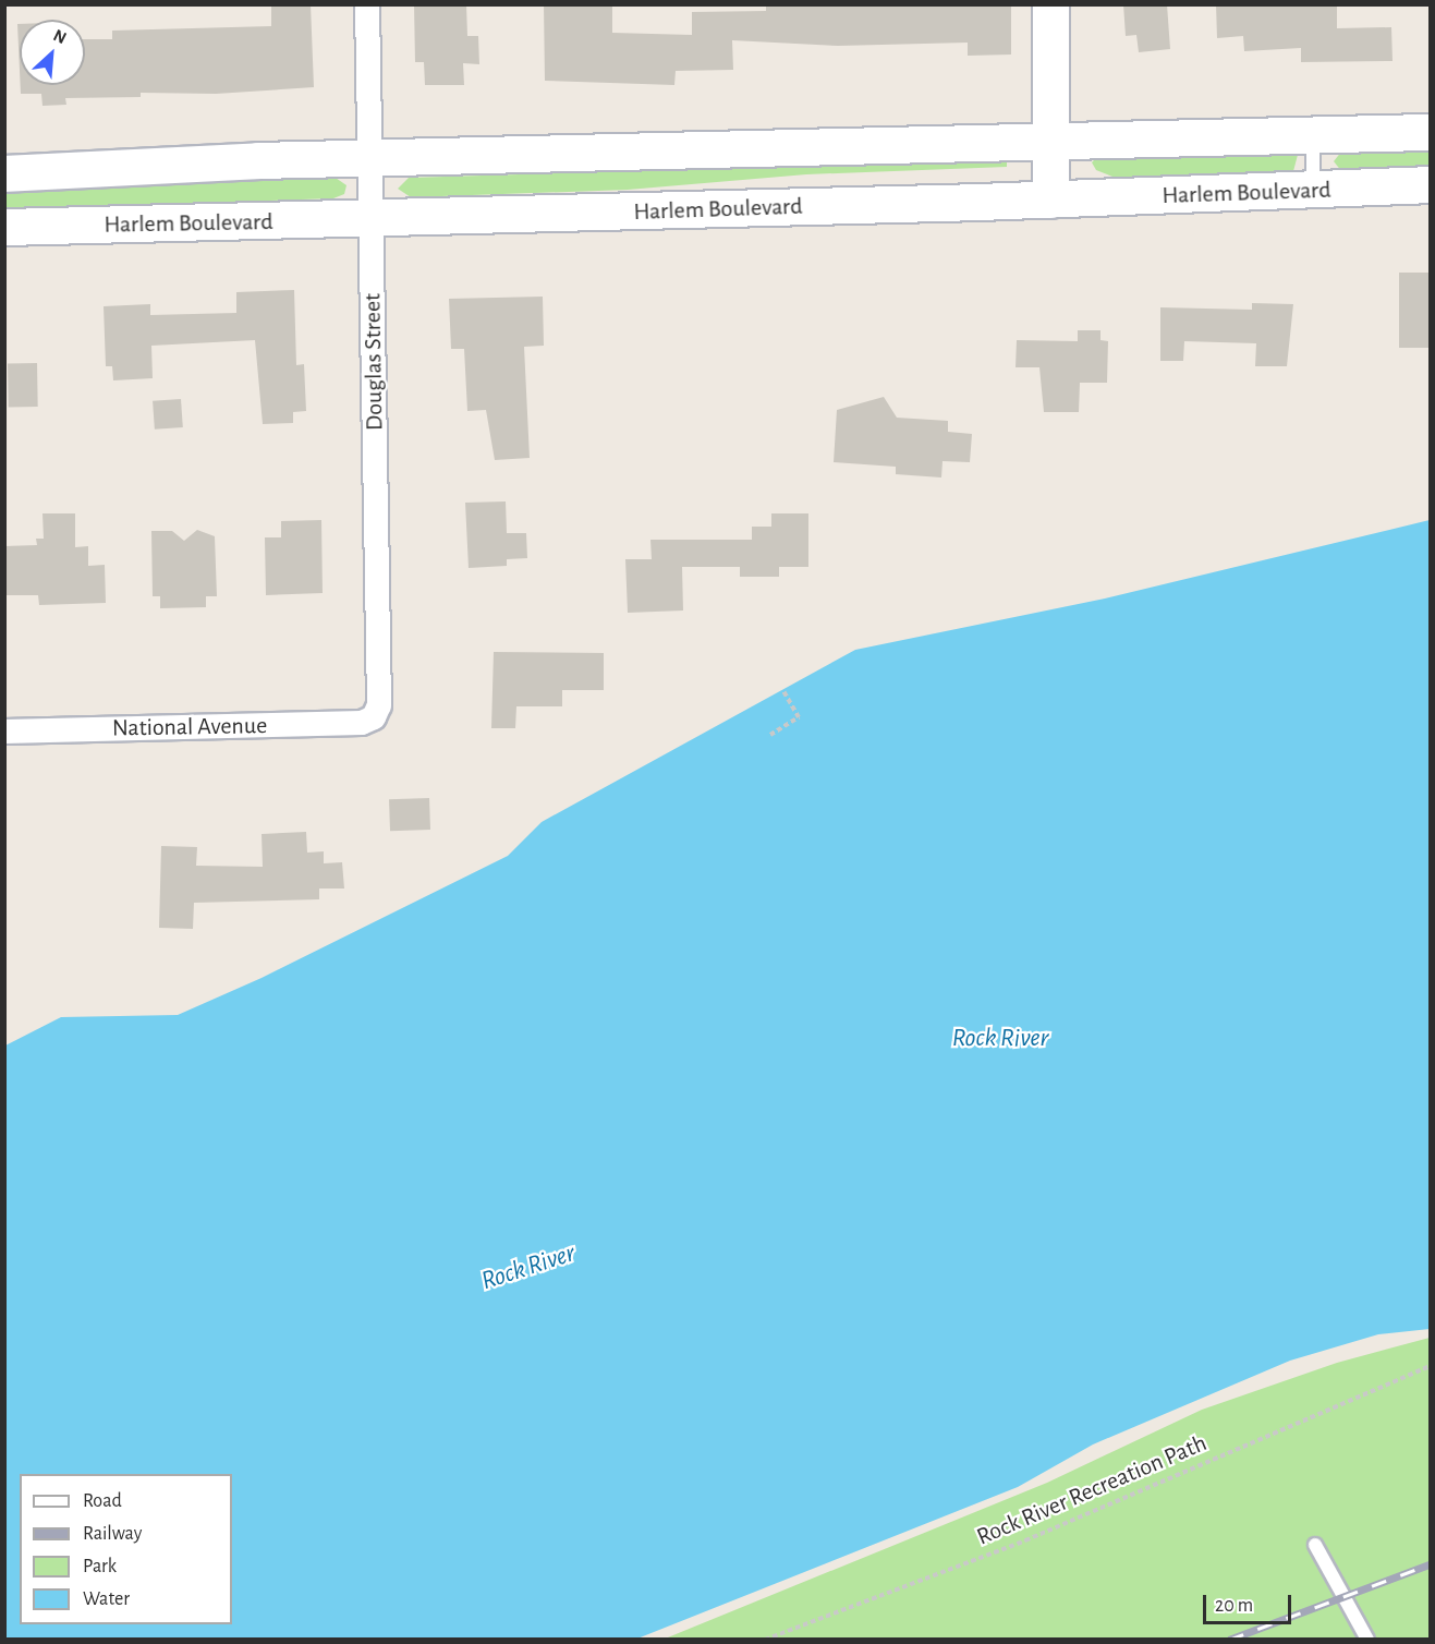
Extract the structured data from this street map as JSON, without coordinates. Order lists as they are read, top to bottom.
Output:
{
  "streets": {
    "street": ["Harlem Boulevard", "Douglas Street", "National Avenue"],
    "path": ["Rock River Recreation Path"]
  },
  "crossings": [
    ["Harlem Boulevard", "Douglas Street"],
    ["Douglas Street", "National Avenue"]
  ],
  "water": ["Rock River"],
  "legend": [
    "Road",
    "Railway",
    "Park",
    "Water"
  ],
  "scale_bar": "20 m",
  "north": "top right"
}
